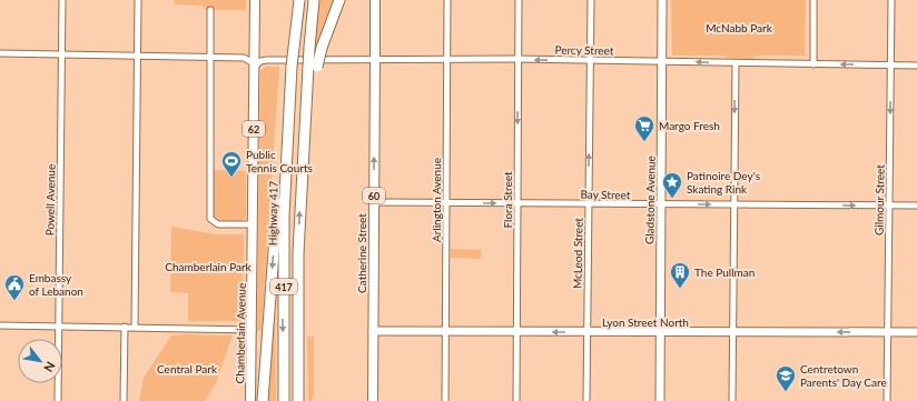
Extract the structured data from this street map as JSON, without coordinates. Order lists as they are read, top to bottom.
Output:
{
  "streets": {
    "highway": ["Highway 417", "417"],
    "main road": [
      "62",
      "60",
      "Gladstone Avenue",
      "Catherine Street",
      "Lyon Street North",
      "Chamberlain Avenue"
    ],
    "street": [
      "Percy Street",
      "Bay Street",
      "Powell Avenue",
      "Arlington Avenue",
      "Flora Street",
      "Gilmour Street",
      "McLeod Street"
    ]
  },
  "crossings": [
    ["Percy Street", "Powell Avenue"],
    ["Percy Street", "Arlington Avenue"],
    ["Percy Street", "Flora Street"],
    ["Percy Street", "Gladstone Avenue"],
    ["Percy Street", "Gilmour Street"],
    ["Percy Street", "Catherine Street"],
    ["Percy Street", "McLeod Street"],
    ["Percy Street", "Chamberlain Avenue"],
    ["Bay Street", "Arlington Avenue"],
    ["Bay Street", "Flora Street"],
    ["Bay Street", "Gladstone Avenue"],
    ["Bay Street", "Gilmour Street"],
    ["Bay Street", "Catherine Street"],
    ["Bay Street", "McLeod Street"],
    ["Arlington Avenue", "Lyon Street North"],
    ["Flora Street", "Lyon Street North"],
    ["Gladstone Avenue", "Lyon Street North"],
    ["Gilmour Street", "Lyon Street North"],
    ["Catherine Street", "Lyon Street North"],
    ["McLeod Street", "Lyon Street North"]
  ],
  "one_way": [
    "Bay Street",
    "Flora Street",
    "Gilmour Street",
    "Catherine Street",
    "McLeod Street",
    "Lyon Street North"
  ],
  "parks": ["McNabb Park", "Chamberlain Park", "Central Park"],
  "places": {
    "supermarket": ["Margo Fresh"],
    "sports": ["Public Tennis Courts"],
    "place": ["Patinoire Dey's Skating Rink"],
    "building": ["The Pullman"],
    "public building": ["Embassy of Lebanon"],
    "school or university": ["Centretown Parents' Day Care"]
  },
  "north": "bottom right"
}
